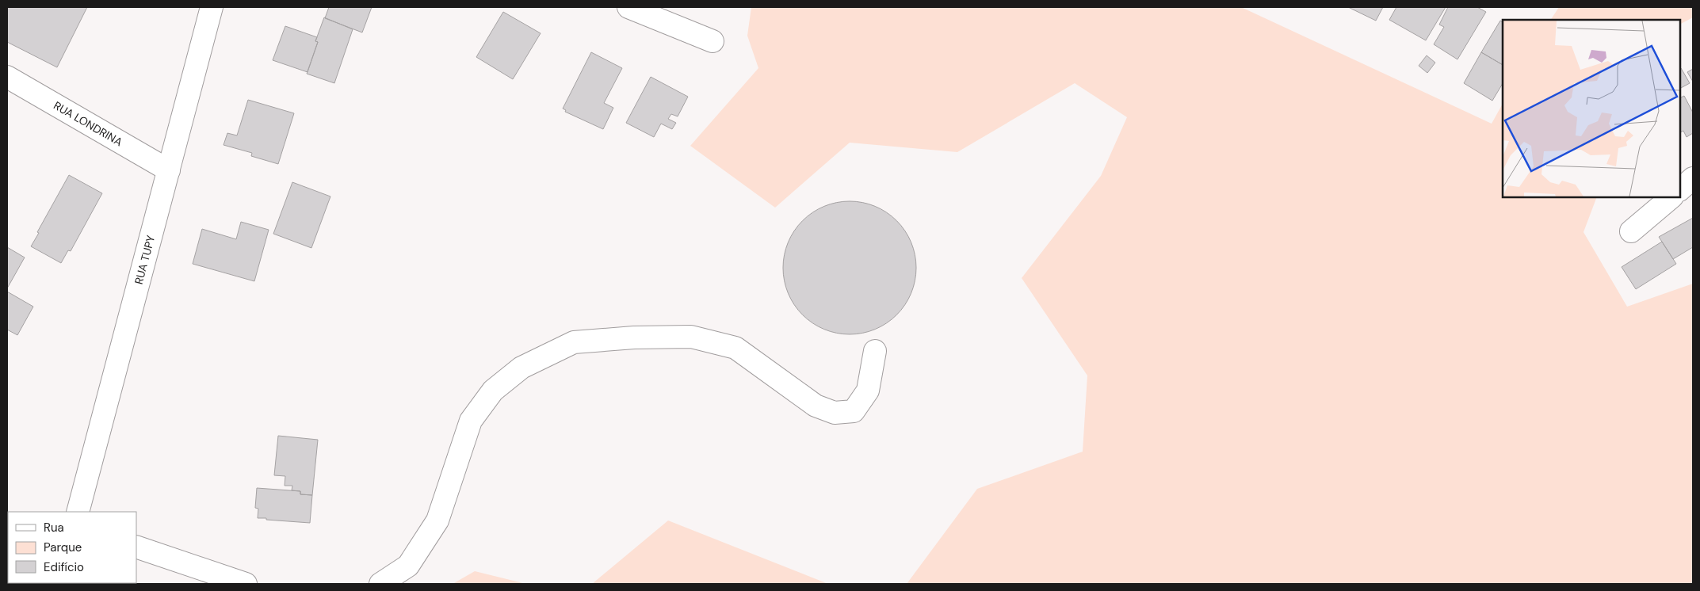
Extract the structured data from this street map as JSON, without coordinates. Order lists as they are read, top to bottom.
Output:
{
  "streets": {
    "main road": ["RUA LONDRINA", "RUA TUPY"]
  },
  "crossings": [
    ["RUA LONDRINA", "RUA TUPY"]
  ],
  "legend": ["Rua", "Parque", "Edifício"]
}
